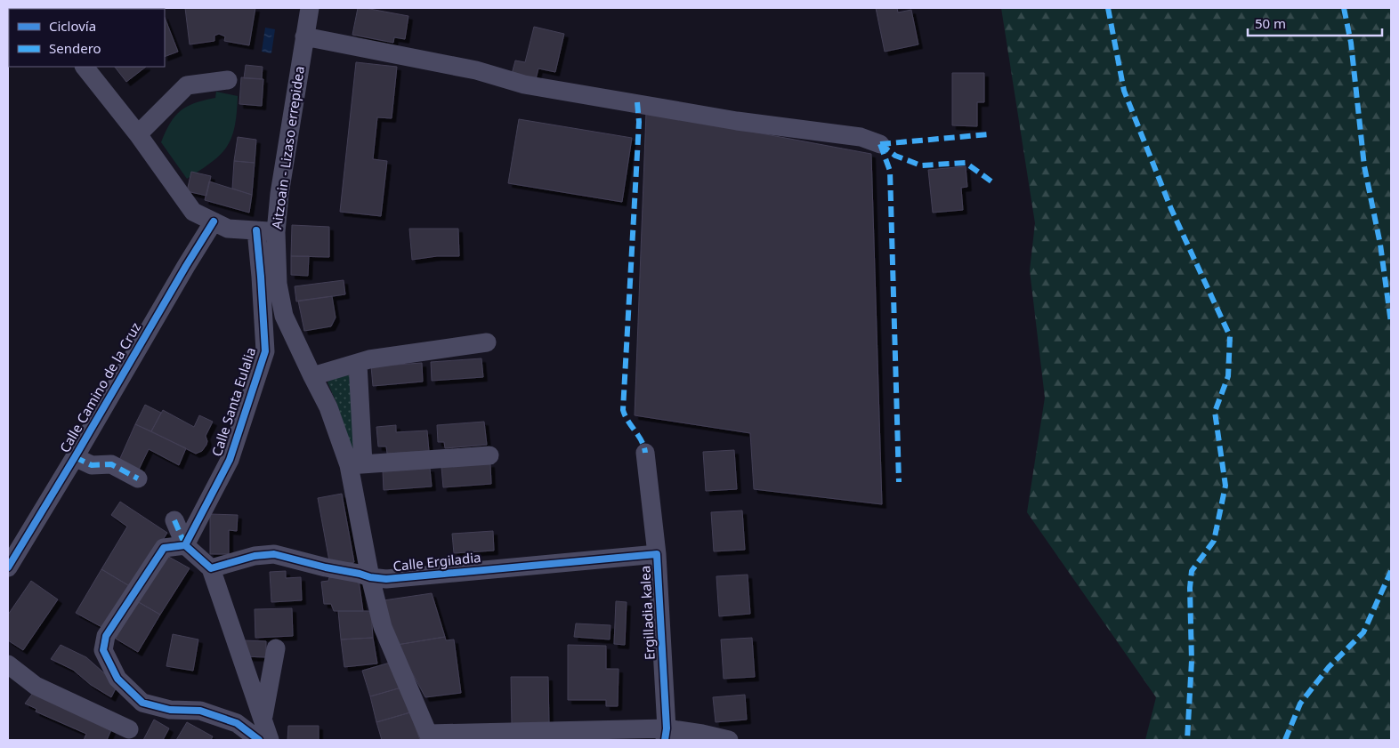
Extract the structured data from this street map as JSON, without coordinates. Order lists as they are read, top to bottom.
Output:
{
  "streets": {
    "street": [
      "Aitzoain - Lizaso errepidea",
      "Calle Camino de la Cruz",
      "Calle Santa Eulalia",
      "Calle Ergiladia",
      "Ergilladia kalea"
    ]
  },
  "crossings": [
    ["Aitzoain - Lizaso errepidea", "Calle Ergiladia"],
    ["Calle Ergiladia", "Ergilladia kalea"]
  ],
  "legend": ["Ciclovía", "Sendero"],
  "scale_bar": "50 m"
}
